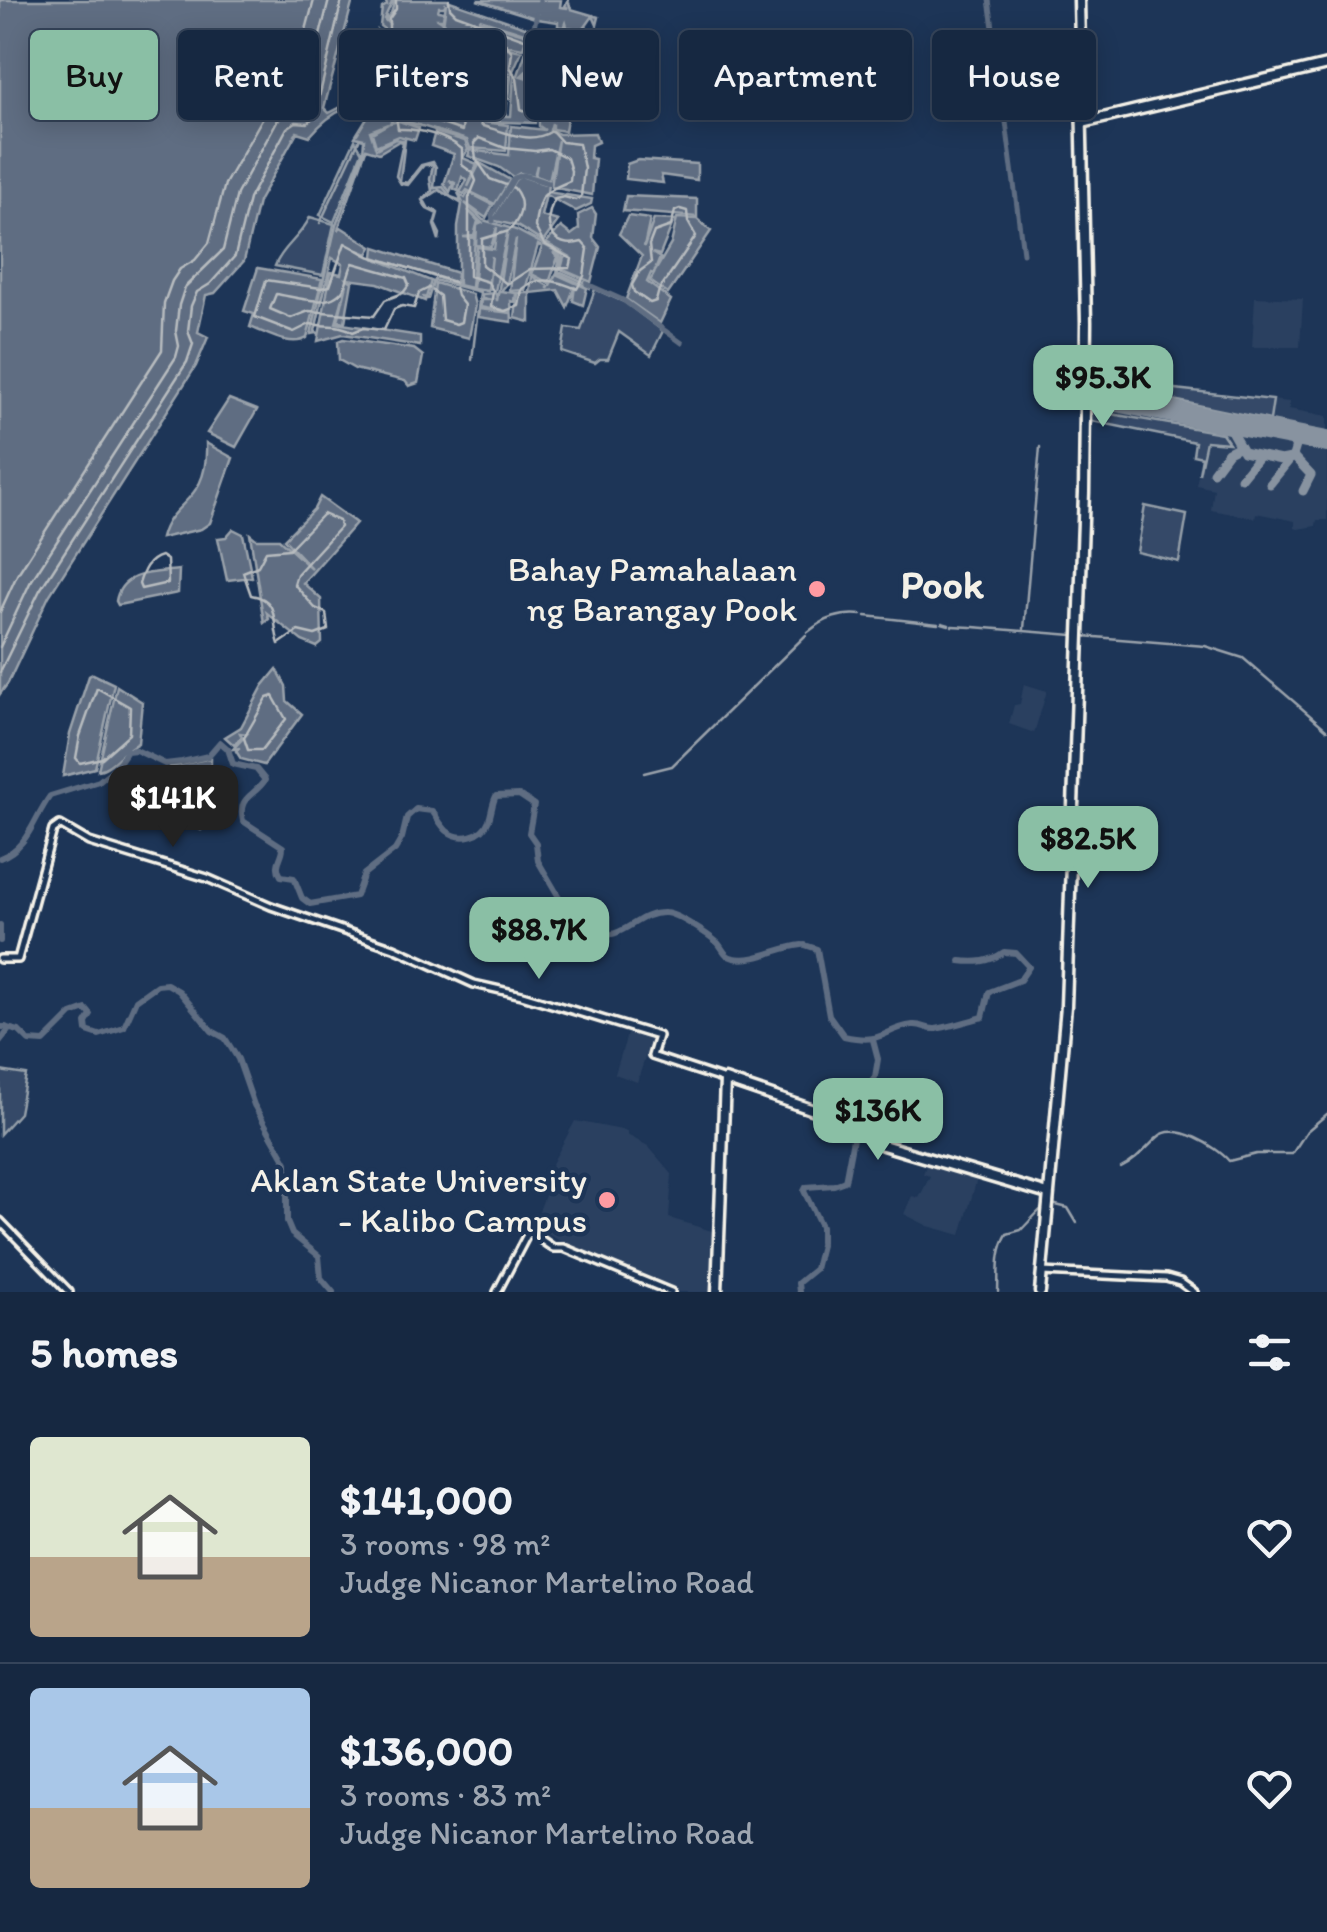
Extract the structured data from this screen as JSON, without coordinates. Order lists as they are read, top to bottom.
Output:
{
  "districts": ["Pook"],
  "places": ["Bahay Pamahalaan ng Barangay Pook", "Aklan State University - Kalibo Campus"],
  "page": {
    "chip": [
      "Buy",
      "Rent",
      "Filters",
      "New",
      "Apartment",
      "House"
    ],
    "price": [
      "$95.3K",
      "$141K",
      "$82.5K",
      "$88.7K",
      "$136K"
    ],
    "heading": "5 homes",
    "list": [
      {
        "name": "$141,000",
        "note": "3 rooms · 98 m² · Judge Nicanor Martelino Road"
      },
      {
        "name": "$136,000",
        "note": "3 rooms · 83 m² · Judge Nicanor Martelino Road"
      }
    ]
  }
}
